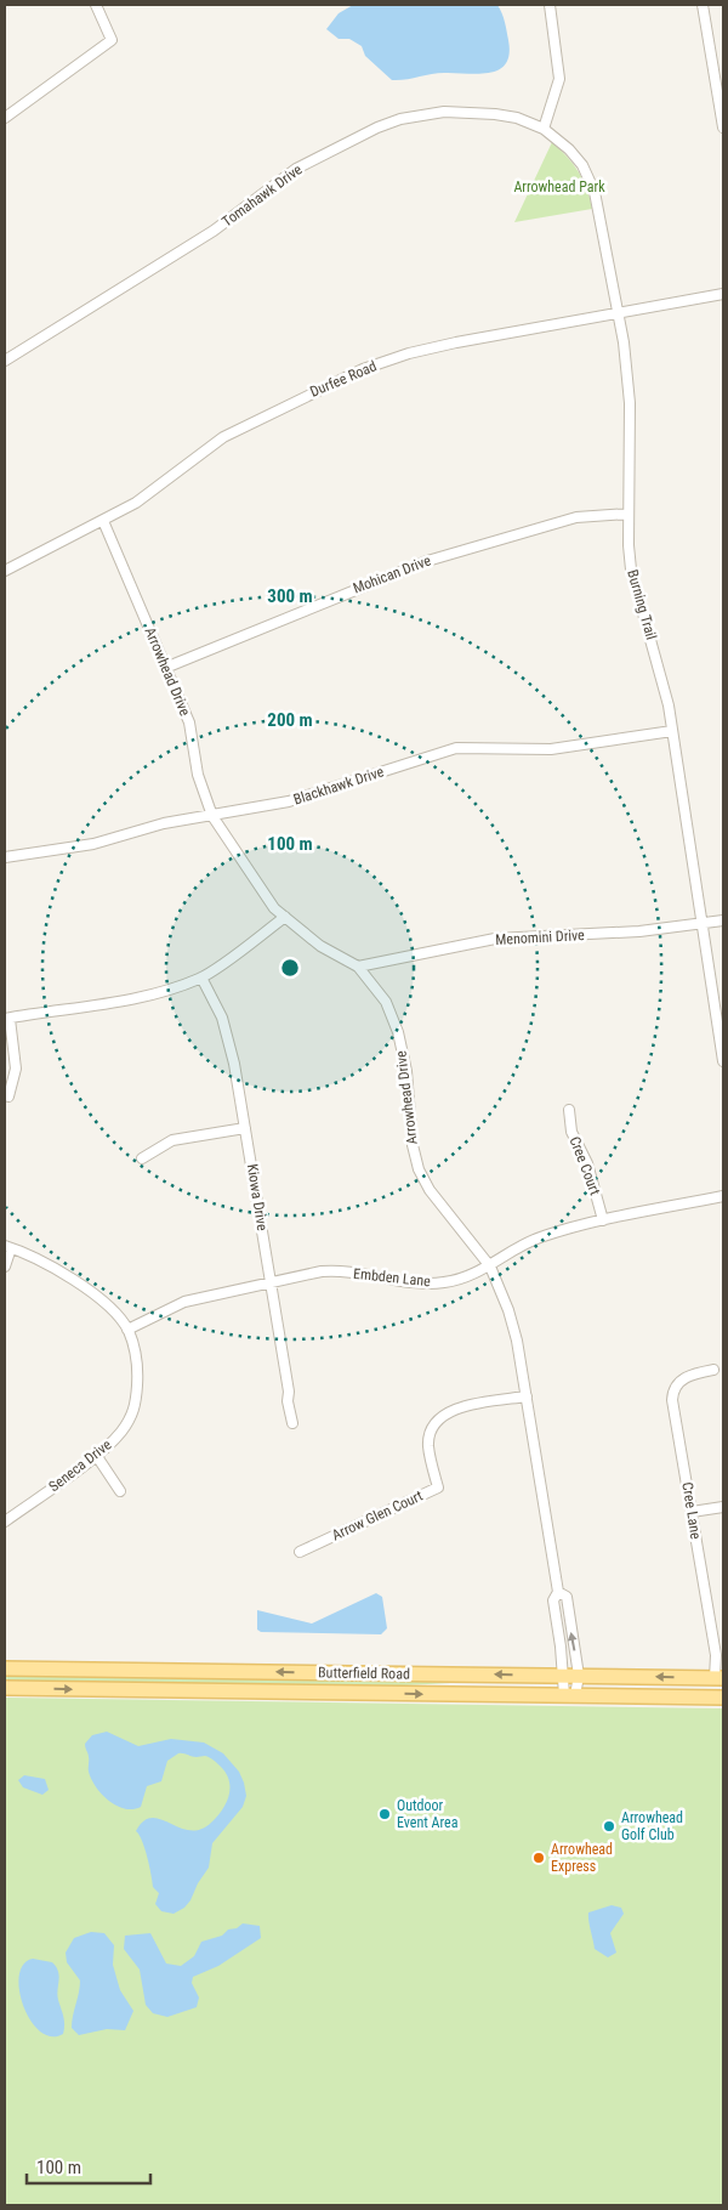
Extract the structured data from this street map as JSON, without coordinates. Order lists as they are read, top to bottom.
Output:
{
  "streets": {
    "main road": ["Butterfield Road"],
    "street": [
      "Tomahawk Drive",
      "Durfee Road",
      "Mohican Drive",
      "Burning Trail",
      "Arrowhead Drive",
      "Blackhawk Drive",
      "Menomini Drive",
      "Cree Court",
      "Kiowa Drive",
      "Embden Lane",
      "Seneca Drive",
      "Cree Lane",
      "Arrow Glen Court"
    ]
  },
  "crossings": [
    ["Tomahawk Drive", "Burning Trail"],
    ["Durfee Road", "Burning Trail"],
    ["Durfee Road", "Arrowhead Drive"],
    ["Mohican Drive", "Burning Trail"],
    ["Mohican Drive", "Arrowhead Drive"],
    ["Burning Trail", "Blackhawk Drive"],
    ["Burning Trail", "Menomini Drive"],
    ["Arrowhead Drive", "Blackhawk Drive"],
    ["Arrowhead Drive", "Menomini Drive"],
    ["Arrowhead Drive", "Embden Lane"],
    ["Arrowhead Drive", "Arrow Glen Court"],
    ["Arrowhead Drive", "Butterfield Road"],
    ["Cree Court", "Embden Lane"],
    ["Kiowa Drive", "Embden Lane"],
    ["Embden Lane", "Seneca Drive"],
    ["Cree Lane", "Butterfield Road"]
  ],
  "parks": ["Arrowhead Park"],
  "places": ["Outdoor Event Area", "Arrowhead Golf Club", "Arrowhead Express"],
  "scale_bar": "100 m",
  "rings": ["300 m", "200 m", "100 m"]
}
